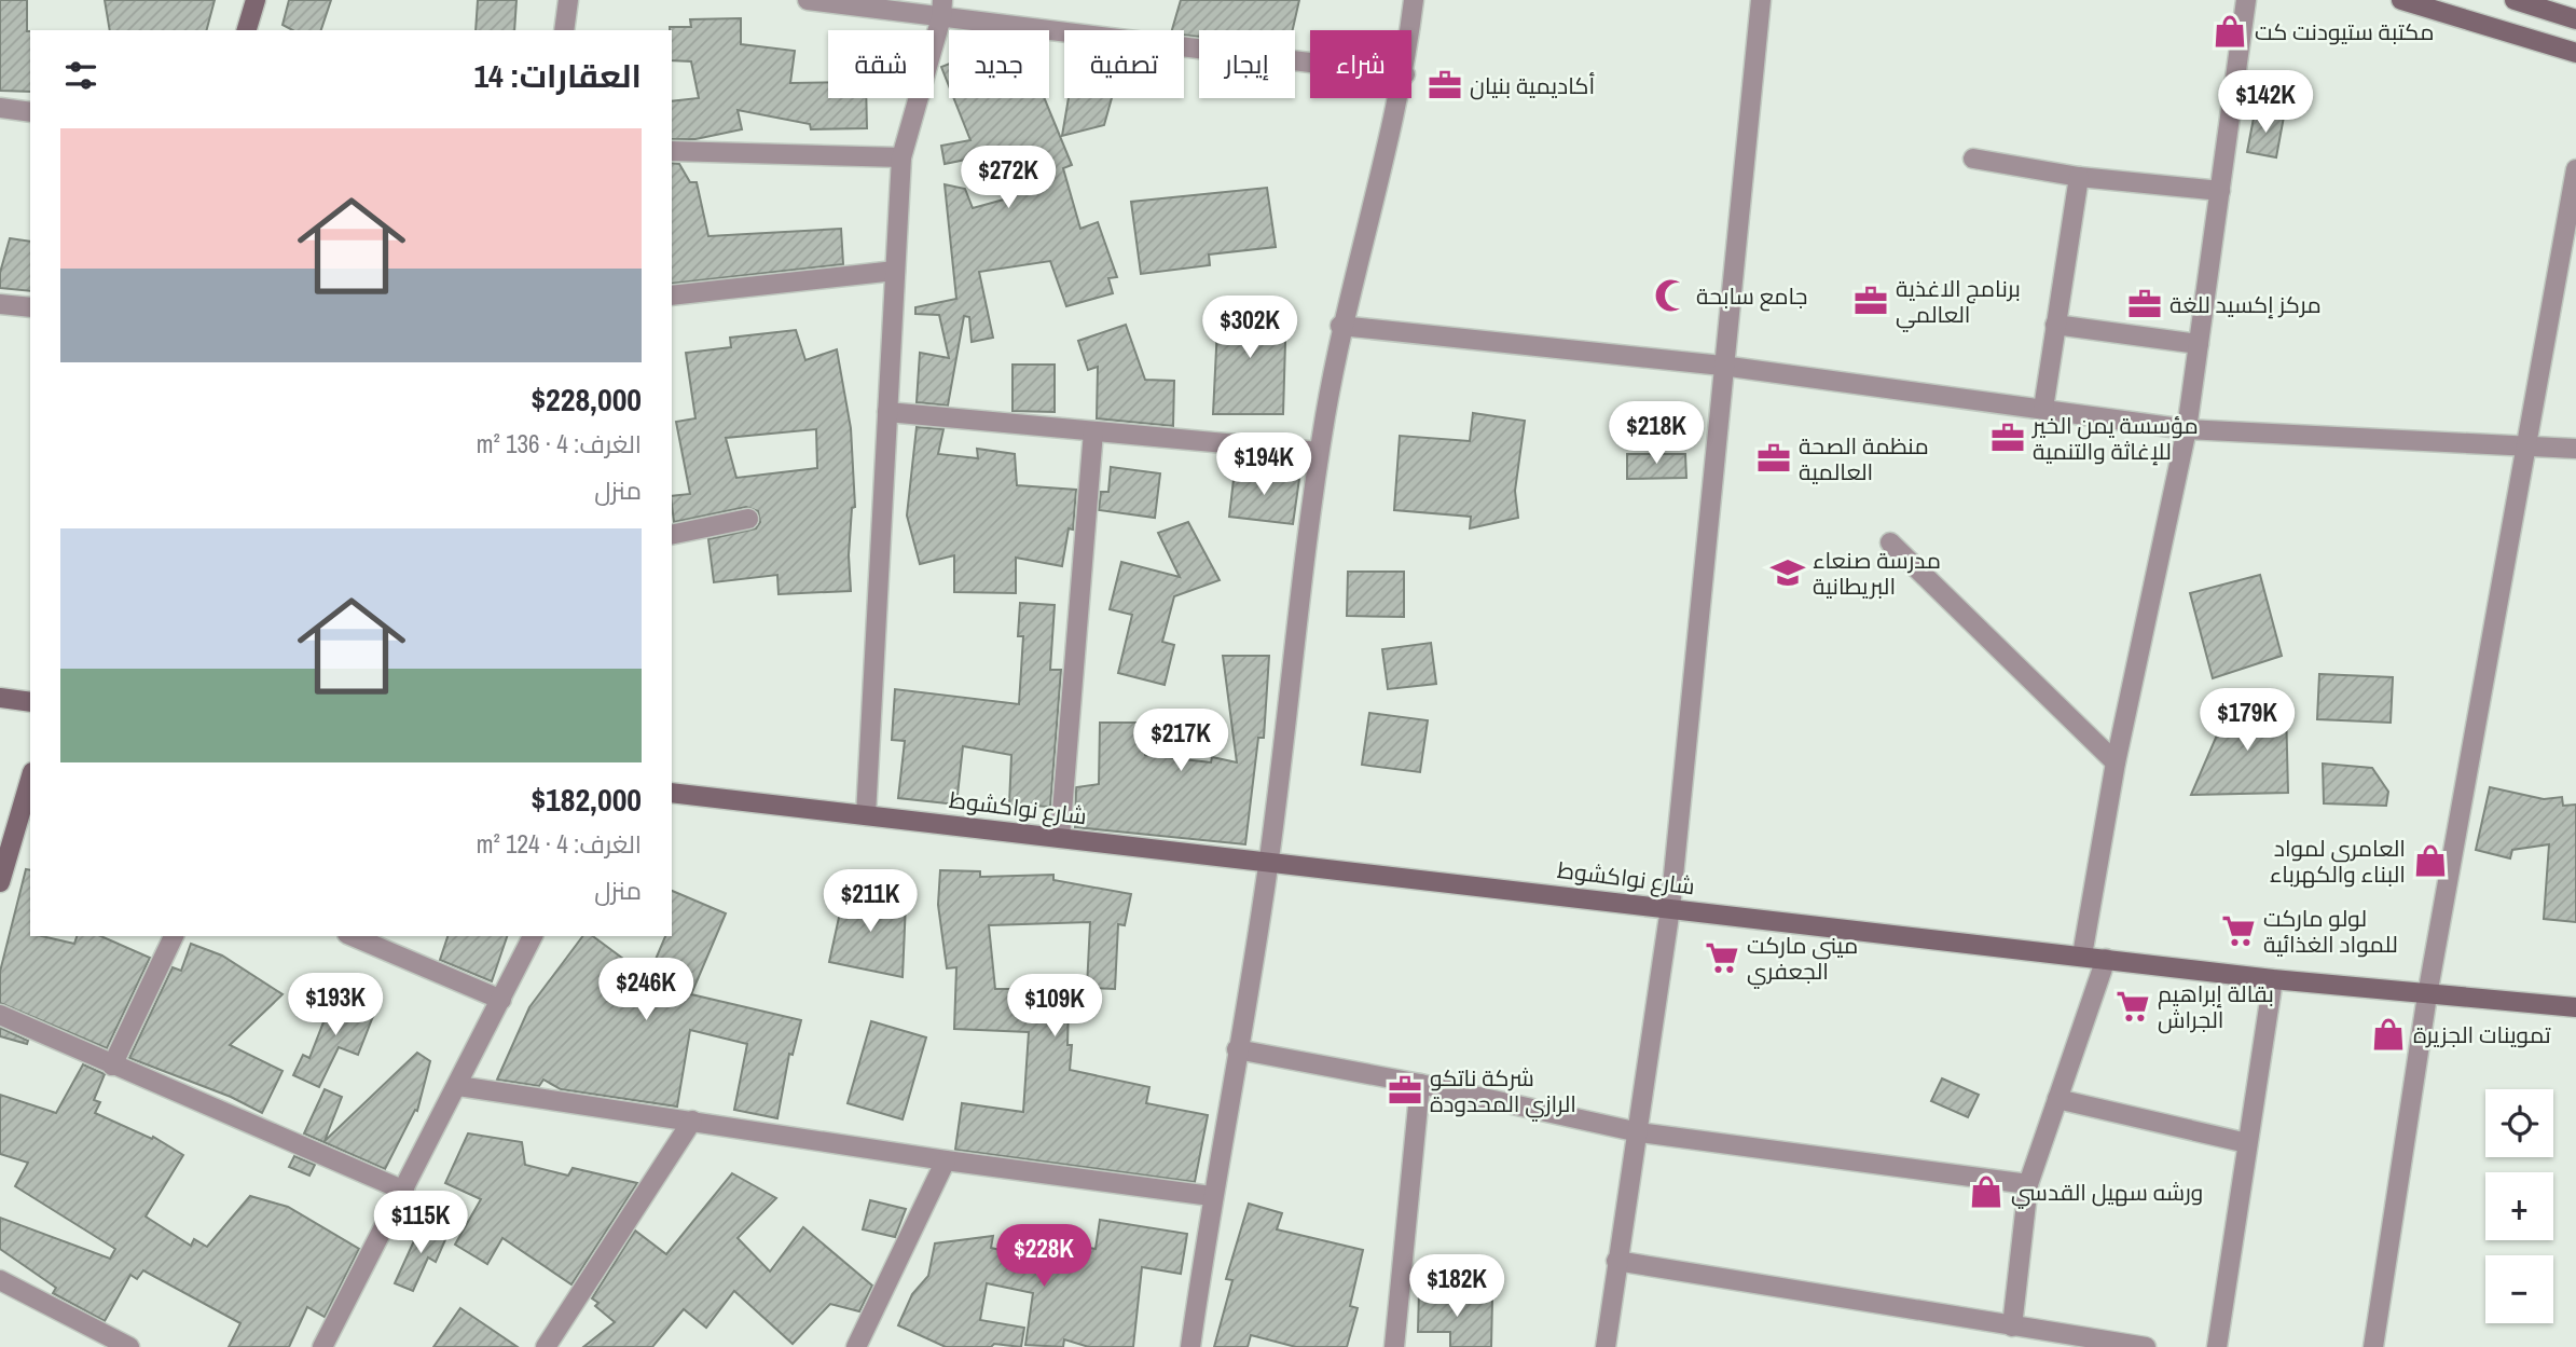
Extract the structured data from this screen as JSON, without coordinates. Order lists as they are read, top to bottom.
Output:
{
  "streets": {
    "street": ["شارع نواكشوط"]
  },
  "places": {
    "shop": [
      "مكتبة ستيودنت كت",
      "العامري لمواد البناء والكهرباء",
      "تموينات الجزيرة",
      "ورشه سهيل القدسي"
    ],
    "office": [
      "أكاديمية بنيان",
      "برنامج الاغذية العالمي",
      "مركز إكسيد للغة",
      "مؤسسة يمن الخير للإغاثة والتنمية",
      "منظمة الصحة العالمية",
      "شركة ناتكو الرازي المحدودة"
    ],
    "mosque": ["جامع سابحة"],
    "school or university": ["مدرسة صنعاء البريطانية"],
    "supermarket": ["لولو ماركت للمواد الغذائية", "ميني ماركت الجعفري", "بقالة إبراهيم الجراش"]
  },
  "page": {
    "chip": [
      "شراء",
      "إيجار",
      "تصفية",
      "جديد",
      "شقة"
    ],
    "heading": "العقارات: 14",
    "price": [
      "$142K",
      "$272K",
      "$302K",
      "$218K",
      "$194K",
      "$179K",
      "$217K",
      "$211K",
      "$246K",
      "$193K",
      "$109K",
      "$115K",
      "$228K",
      "$182K"
    ],
    "list": [
      {
        "name": "$228,000",
        "note": "الغرف: 4 · 136 m² · منزل"
      },
      {
        "name": "$182,000",
        "note": "الغرف: 4 · 124 m² · منزل"
      }
    ],
    "map_buttons": ["+", "−"]
  }
}
